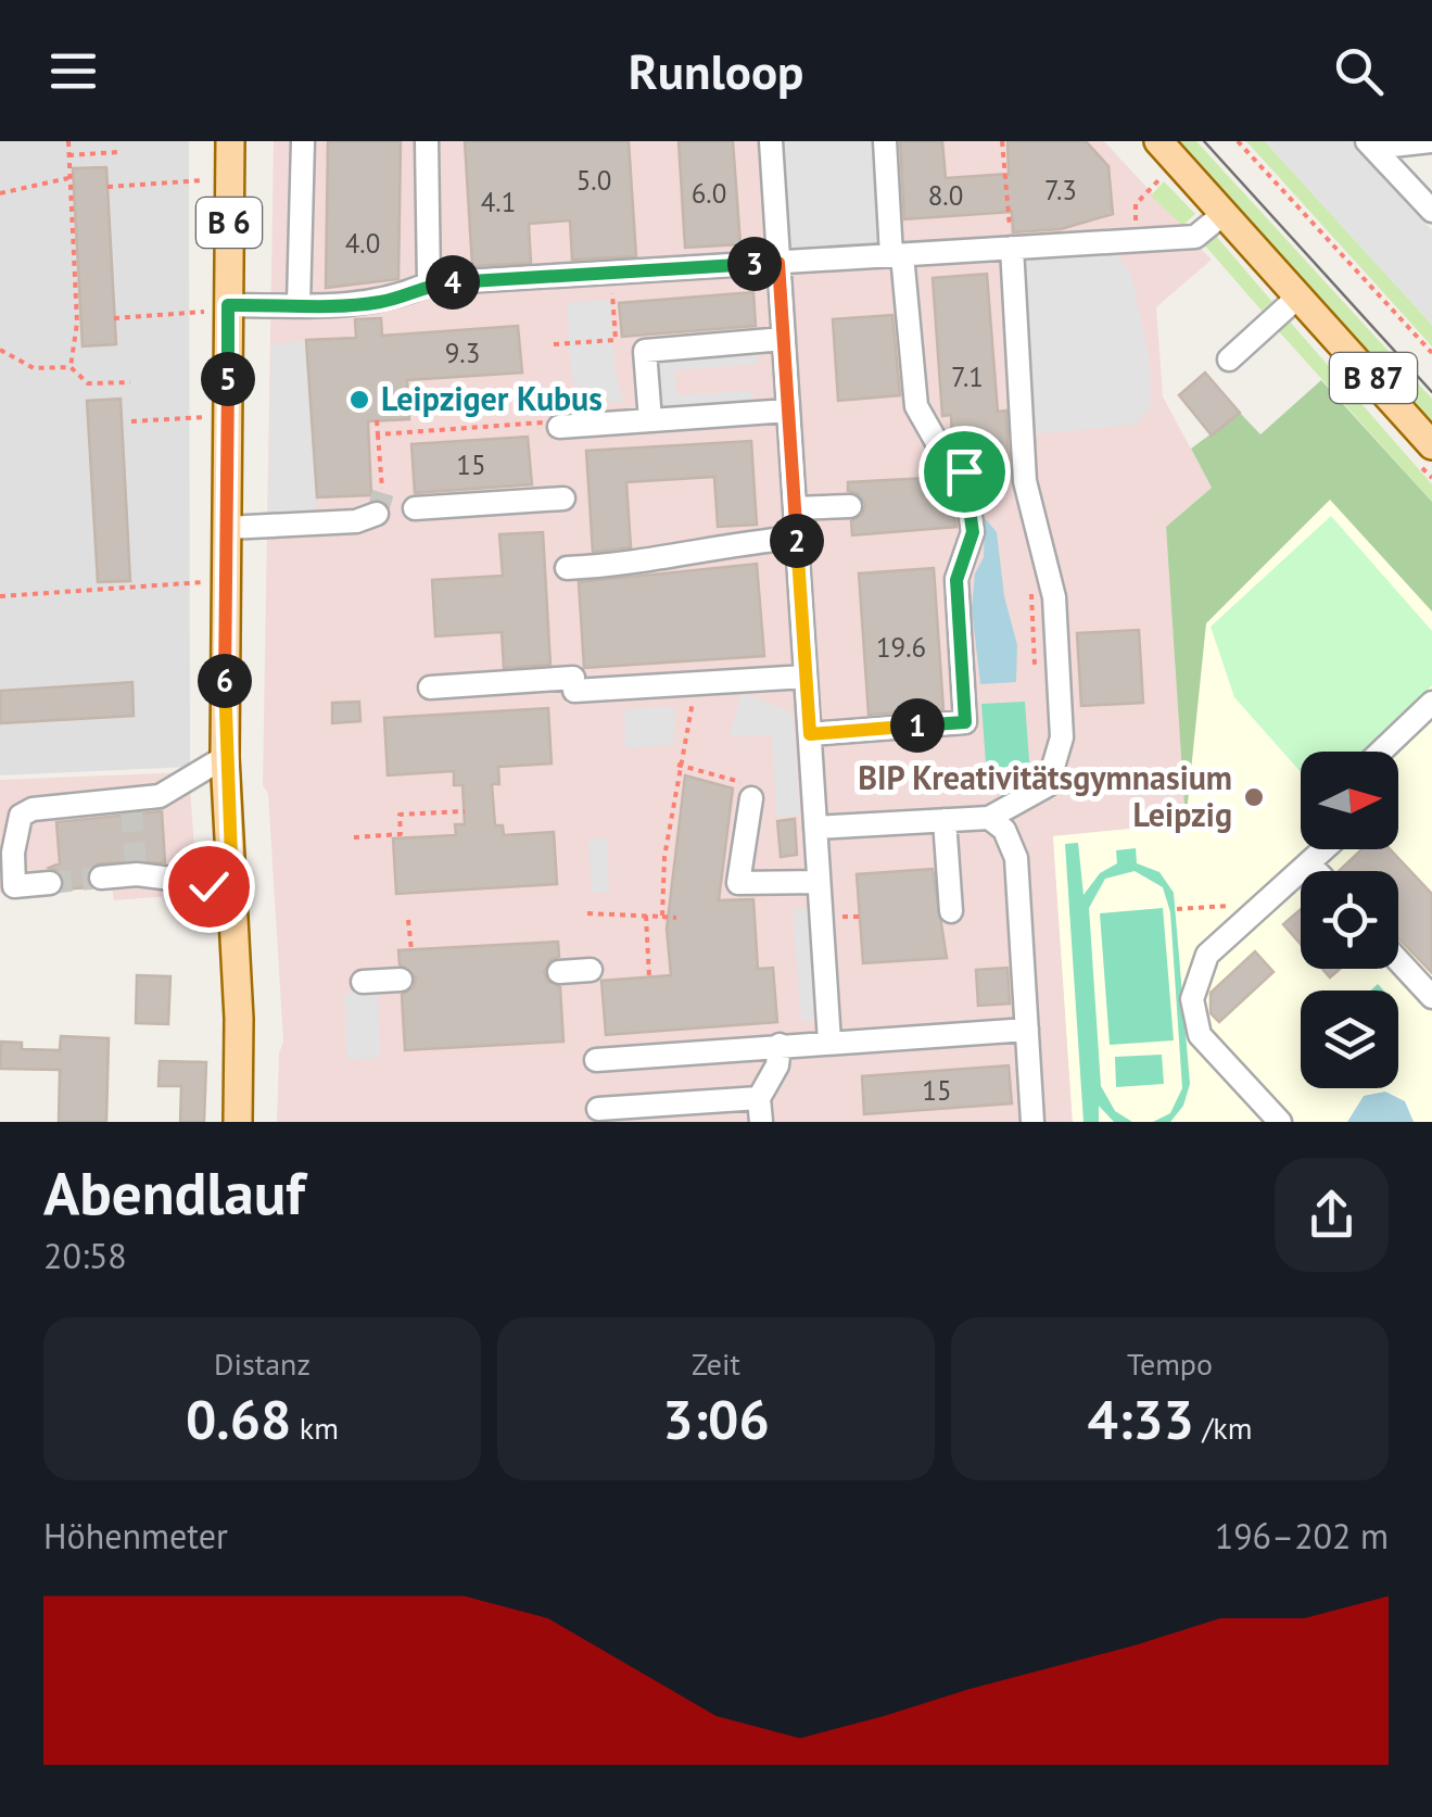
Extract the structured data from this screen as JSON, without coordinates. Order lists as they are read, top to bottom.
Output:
{
  "streets": {
    "main road": ["B 6", "B 87"]
  },
  "places": ["Leipziger Kubus", "BIP Kreativitätsgymnasium Leipzig"],
  "house_numbers": [
    "5.0",
    "7.3",
    "6.0",
    "8.0",
    "4.1",
    "4.0",
    "9.3",
    "7.1",
    "15",
    "19.6",
    "15"
  ],
  "north": "right",
  "page": {
    "header": "Runloop",
    "pins": [
      "3",
      "4",
      "5",
      "2",
      "6",
      "1"
    ],
    "heading": ["Abendlauf", "20:58"],
    "stats": [
      ["Distanz", "0.68 km"],
      ["Zeit", "3:06"],
      ["Tempo", "4:33 /km"]
    ],
    "chart": ["Höhenmeter", "196–202 m"]
  }
}
